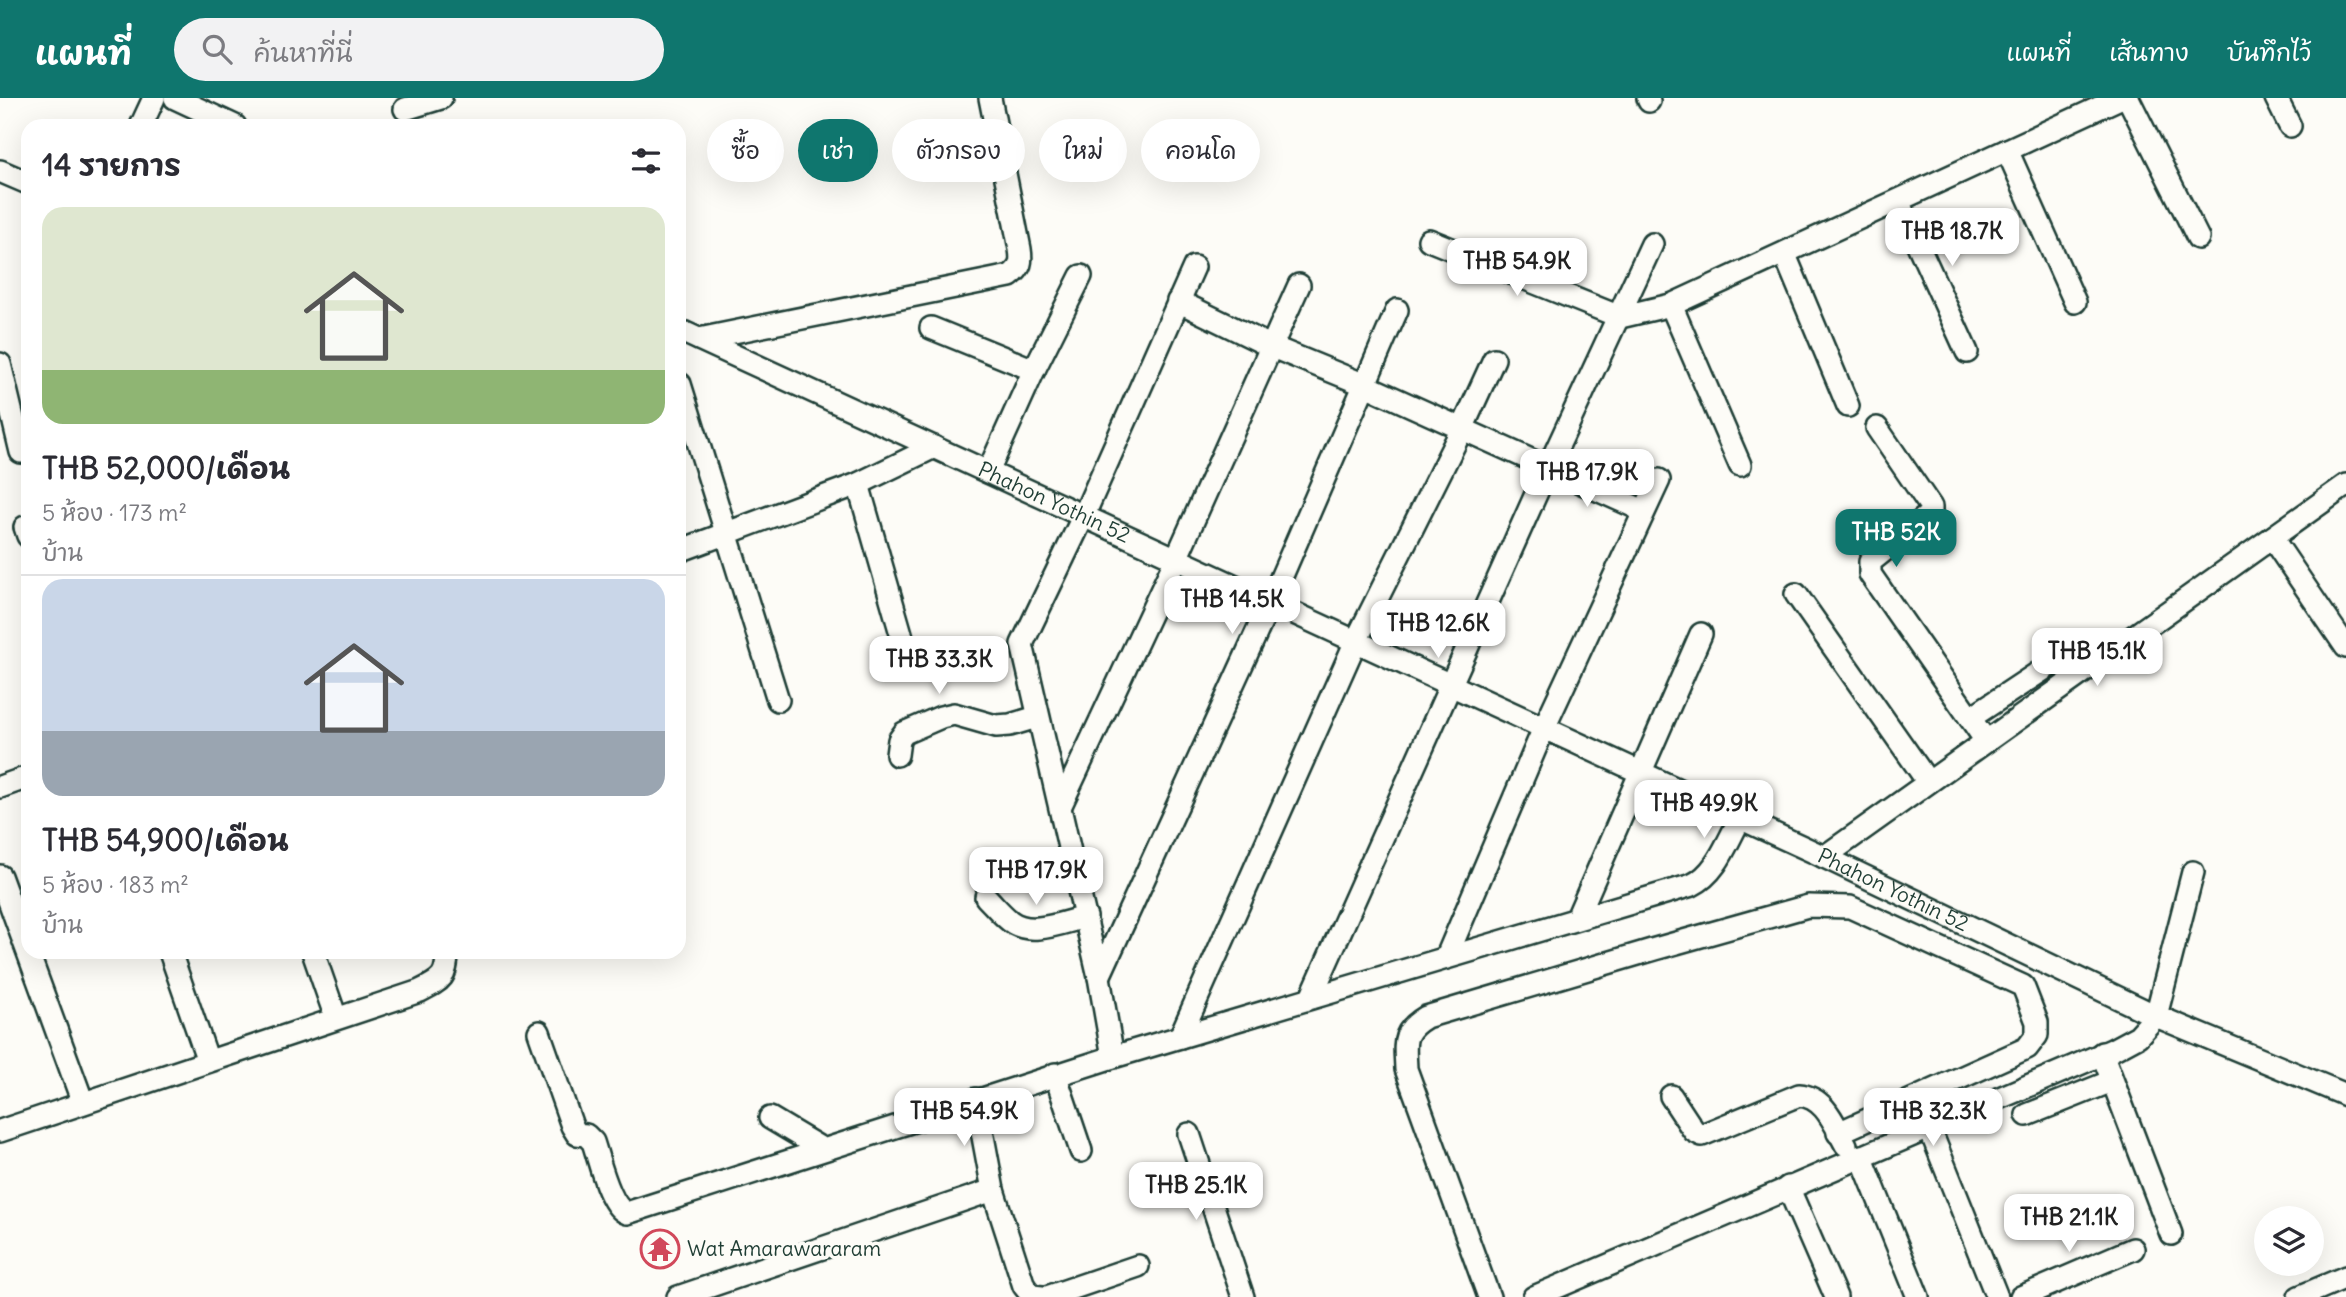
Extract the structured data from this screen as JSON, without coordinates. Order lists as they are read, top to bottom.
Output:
{
  "streets": {
    "street": ["Phahon Yothin 52"]
  },
  "places": {
    "temple": ["Wat Amarawararam"]
  },
  "page": {
    "header": "แผนที่",
    "search": "ค้นหาที่นี่",
    "nav": ["แผนที่", "เส้นทาง", "บันทึกไว้"],
    "chip": [
      "ซื้อ",
      "เช่า",
      "ตัวกรอง",
      "ใหม่",
      "คอนโด"
    ],
    "heading": "14 รายการ",
    "list": [
      {
        "name": "THB 52,000/เดือน",
        "note": "5 ห้อง · 173 m² · บ้าน"
      },
      {
        "name": "THB 54,900/เดือน",
        "note": "5 ห้อง · 183 m² · บ้าน"
      }
    ],
    "price": [
      "THB 18.7K",
      "THB 54.9K",
      "THB 17.9K",
      "THB 52K",
      "THB 14.5K",
      "THB 12.6K",
      "THB 15.1K",
      "THB 33.3K",
      "THB 49.9K",
      "THB 17.9K",
      "THB 54.9K",
      "THB 32.3K",
      "THB 25.1K",
      "THB 21.1K"
    ]
  }
}
